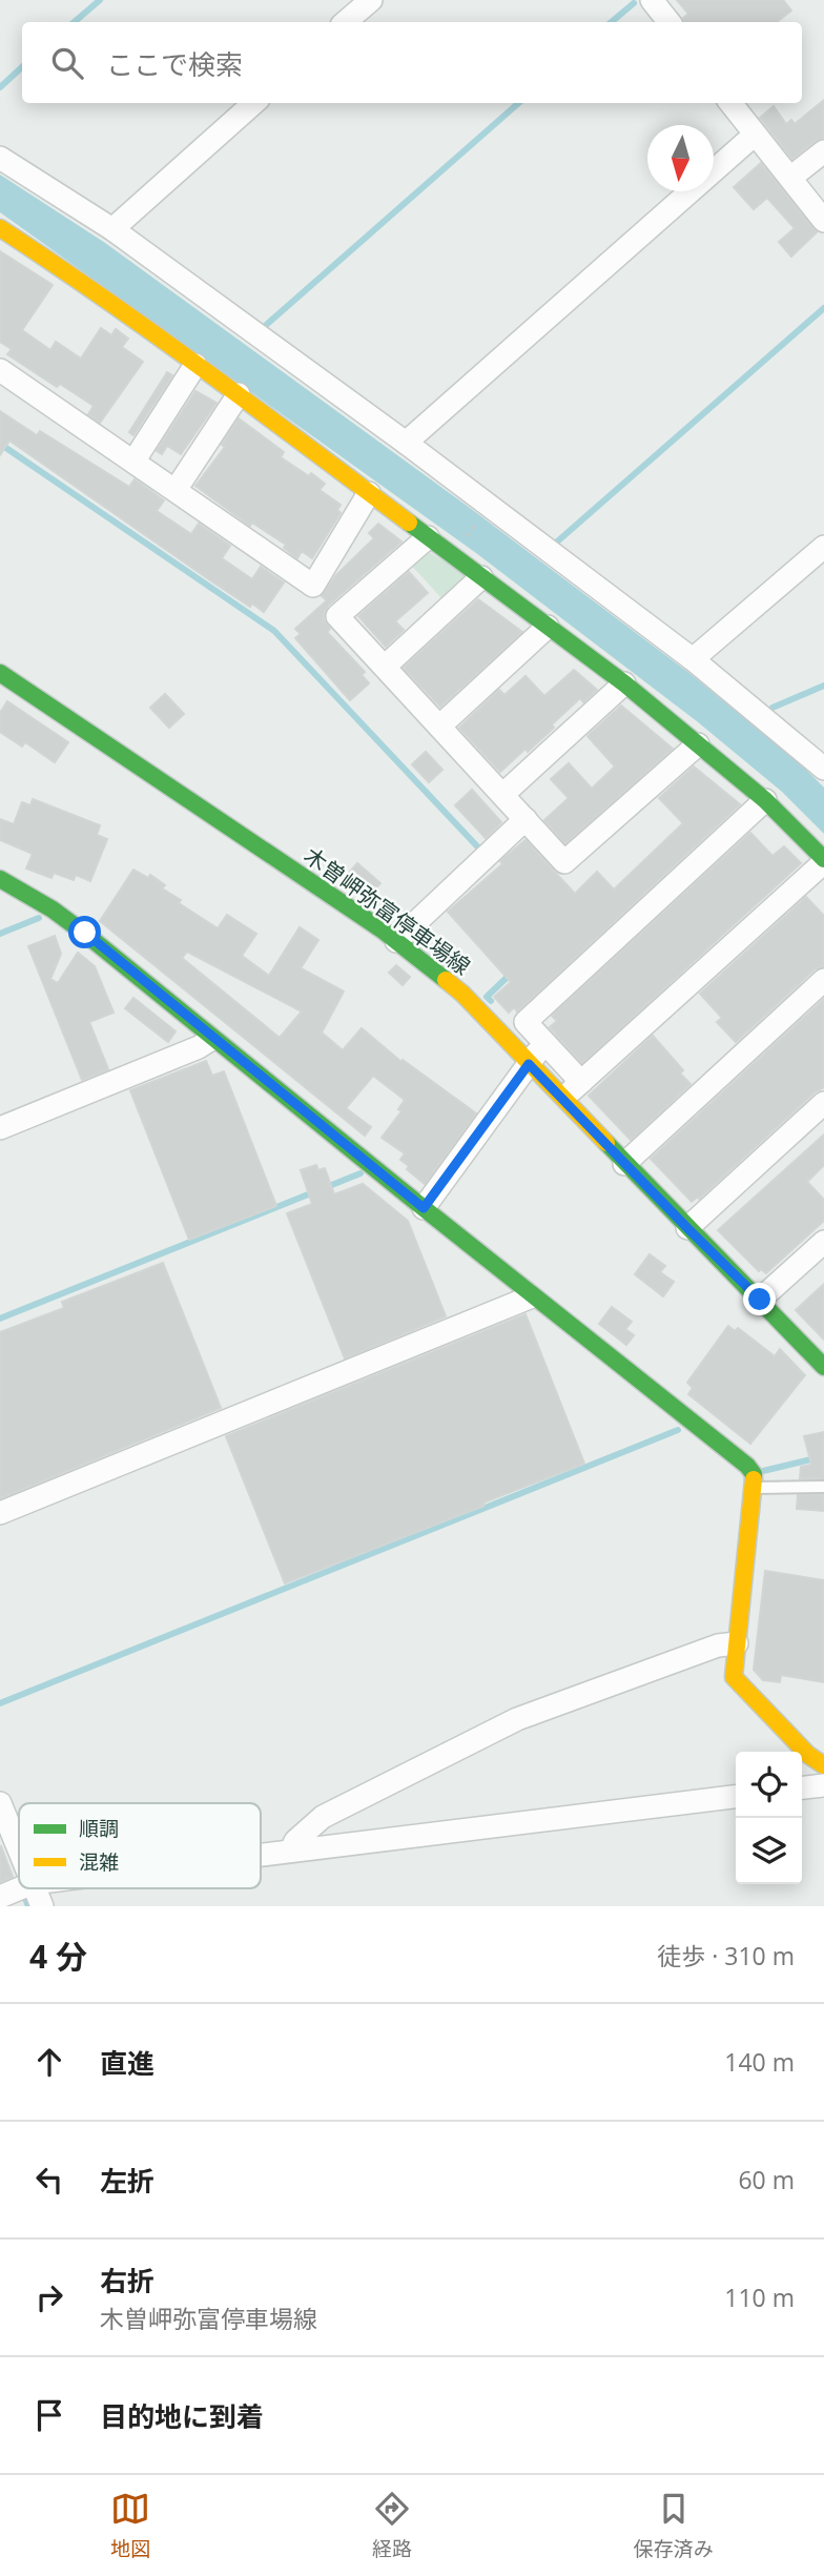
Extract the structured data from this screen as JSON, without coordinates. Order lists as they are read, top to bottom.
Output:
{
  "streets": {
    "street": ["木曽岬弥富停車場線"]
  },
  "legend": ["順調", "混雑"],
  "north": "bottom",
  "page": {
    "search": "ここで検索",
    "heading": ["4 分", "徒歩 · 310 m"],
    "list": [
      ["直進", "140 m"],
      ["左折", "60 m"],
      ["右折", "木曽岬弥富停車場線", "110 m"],
      "目的地に到着"
    ],
    "nav": ["地図", "経路", "保存済み"]
  }
}
